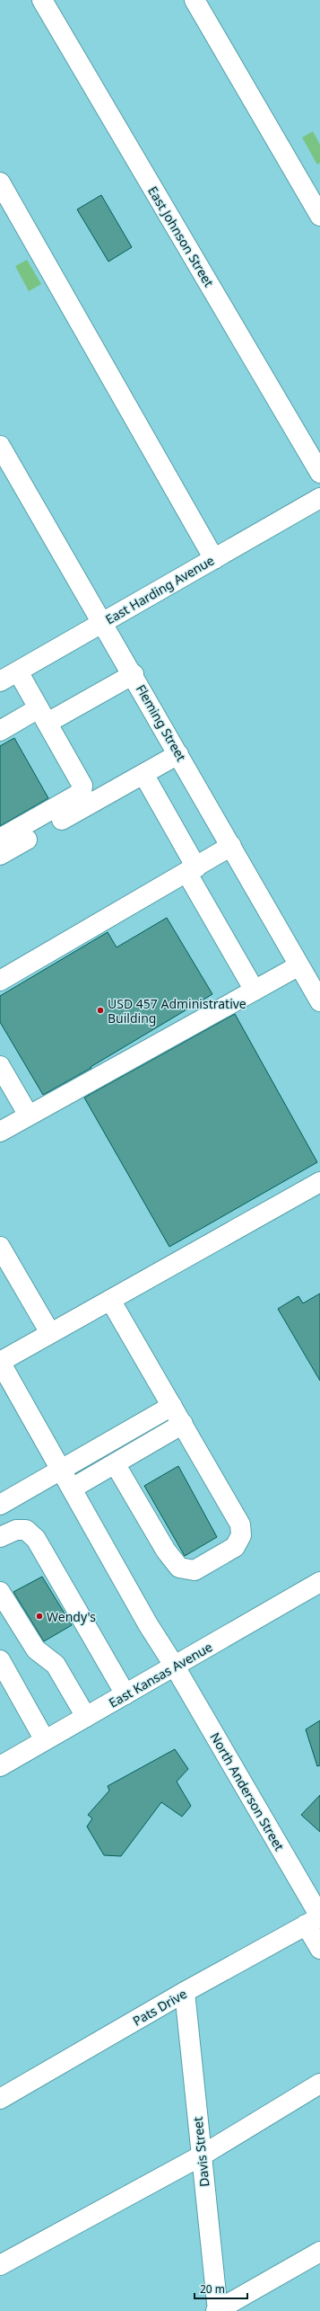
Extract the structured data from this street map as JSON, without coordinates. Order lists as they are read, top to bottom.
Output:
{
  "streets": {
    "street": [
      "East Johnson Street",
      "East Harding Avenue",
      "Fleming Street",
      "East Kansas Avenue",
      "North Anderson Street",
      "Pats Drive",
      "Davis Street"
    ]
  },
  "crossings": [
    ["East Harding Avenue", "Fleming Street"],
    ["East Kansas Avenue", "North Anderson Street"],
    ["North Anderson Street", "Pats Drive"],
    ["Pats Drive", "Davis Street"]
  ],
  "places": ["USD 457 Administrative Building", "Wendy's"],
  "scale_bar": "20 m"
}
